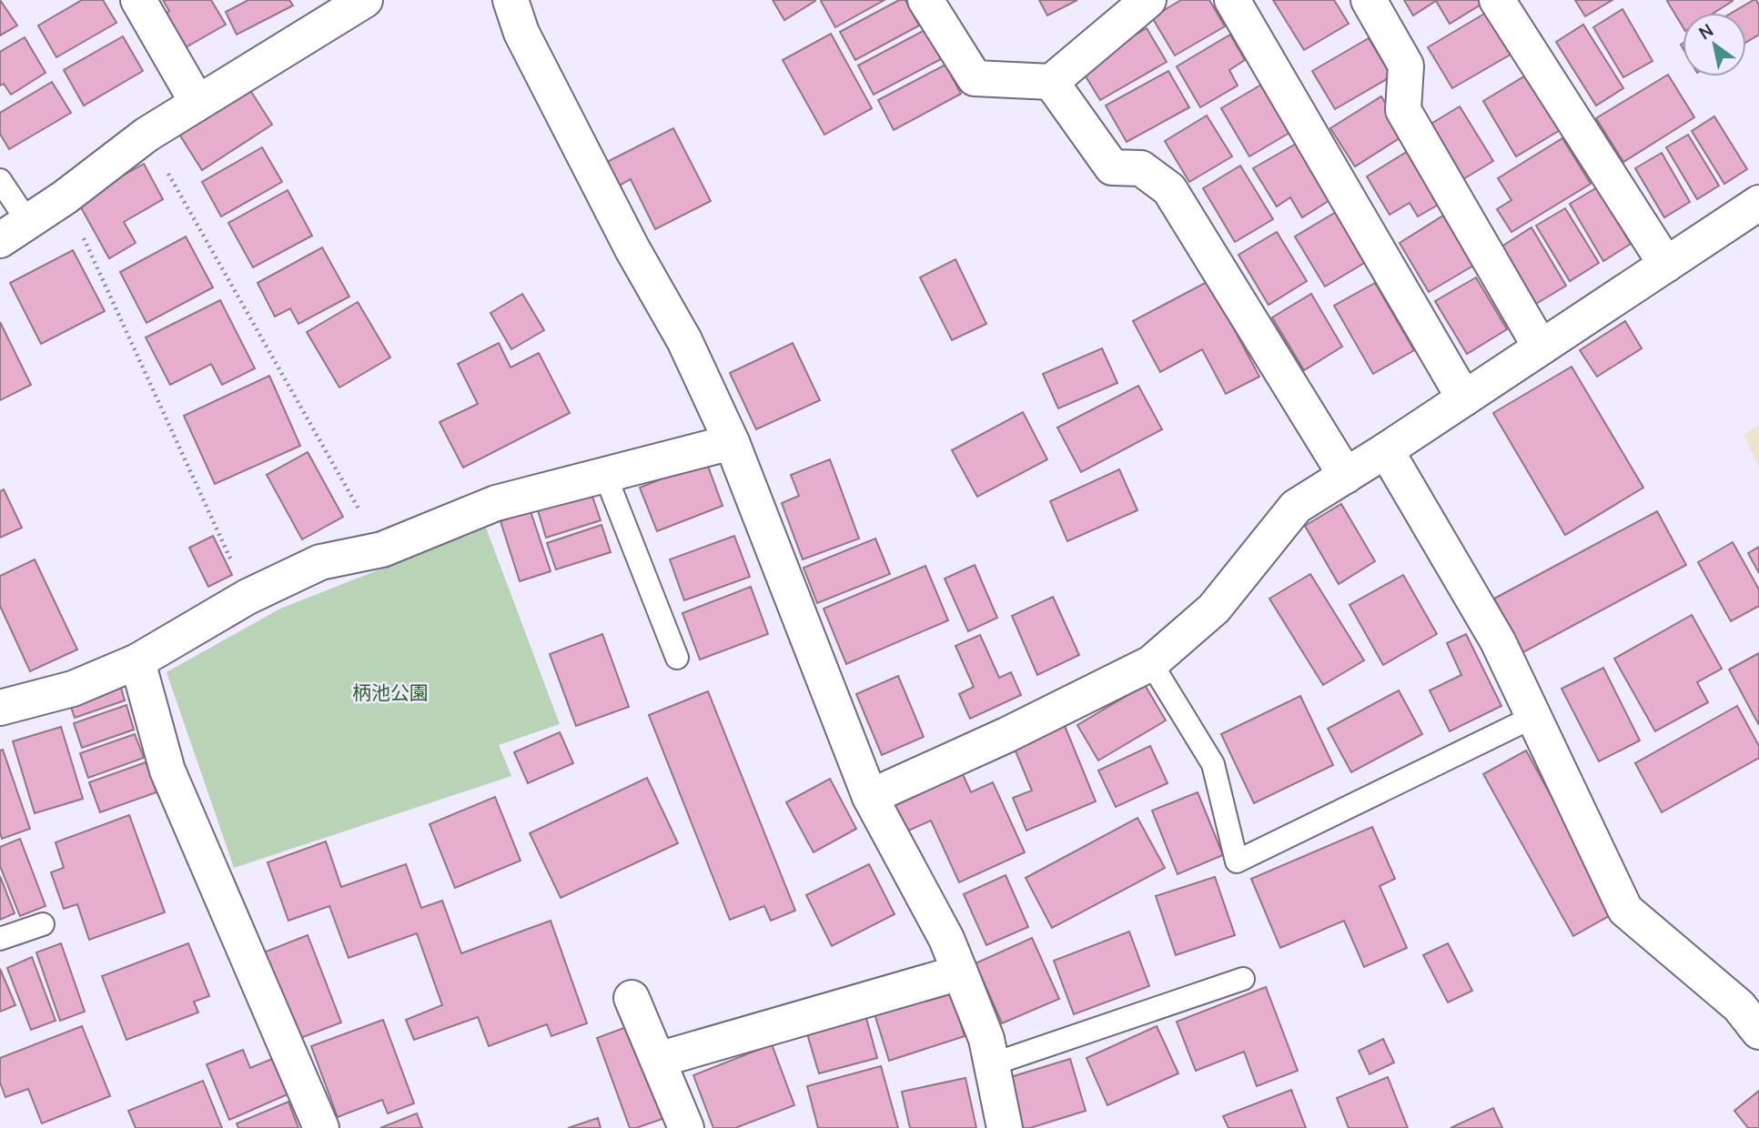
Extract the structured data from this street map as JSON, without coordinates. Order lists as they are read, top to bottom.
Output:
{
  "parks": ["柄池公園"],
  "north": "top left"
}
